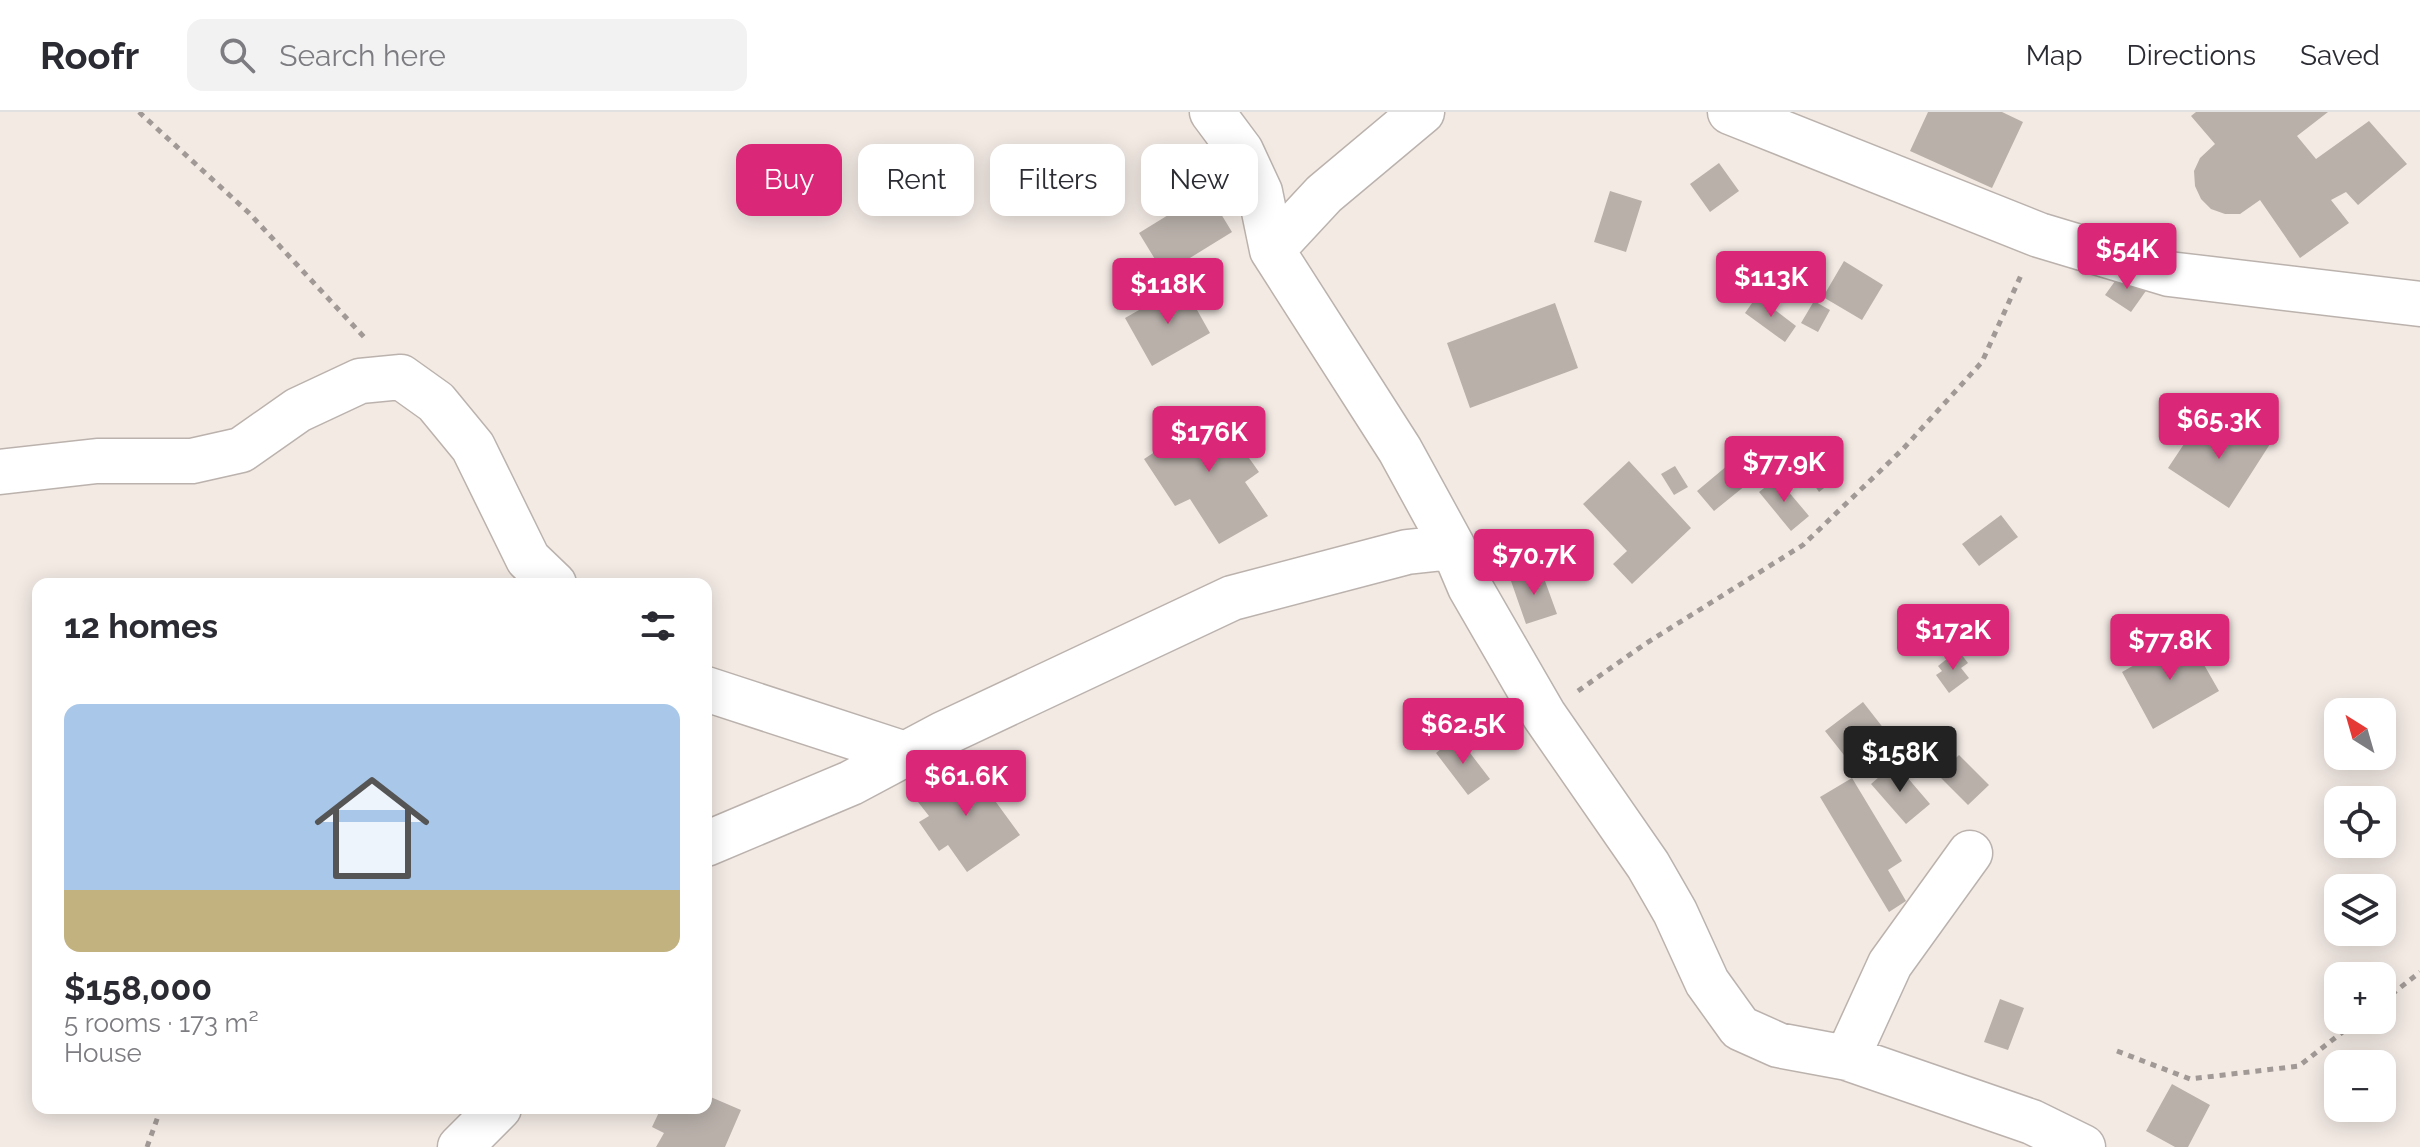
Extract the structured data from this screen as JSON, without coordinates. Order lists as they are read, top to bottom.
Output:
{
  "north": "top left",
  "page": {
    "header": "Roofr",
    "search": "Search here",
    "nav": ["Map", "Directions", "Saved"],
    "chip": [
      "Buy",
      "Rent",
      "Filters",
      "New"
    ],
    "price": [
      "$54K",
      "$113K",
      "$118K",
      "$65.3K",
      "$176K",
      "$77.9K",
      "$70.7K",
      "$172K",
      "$77.8K",
      "$62.5K",
      "$158K",
      "$61.6K"
    ],
    "heading": "12 homes",
    "list": [
      {
        "name": "$158,000",
        "note": "5 rooms · 173 m² · House"
      }
    ],
    "map_buttons": ["+", "−"]
  }
}
